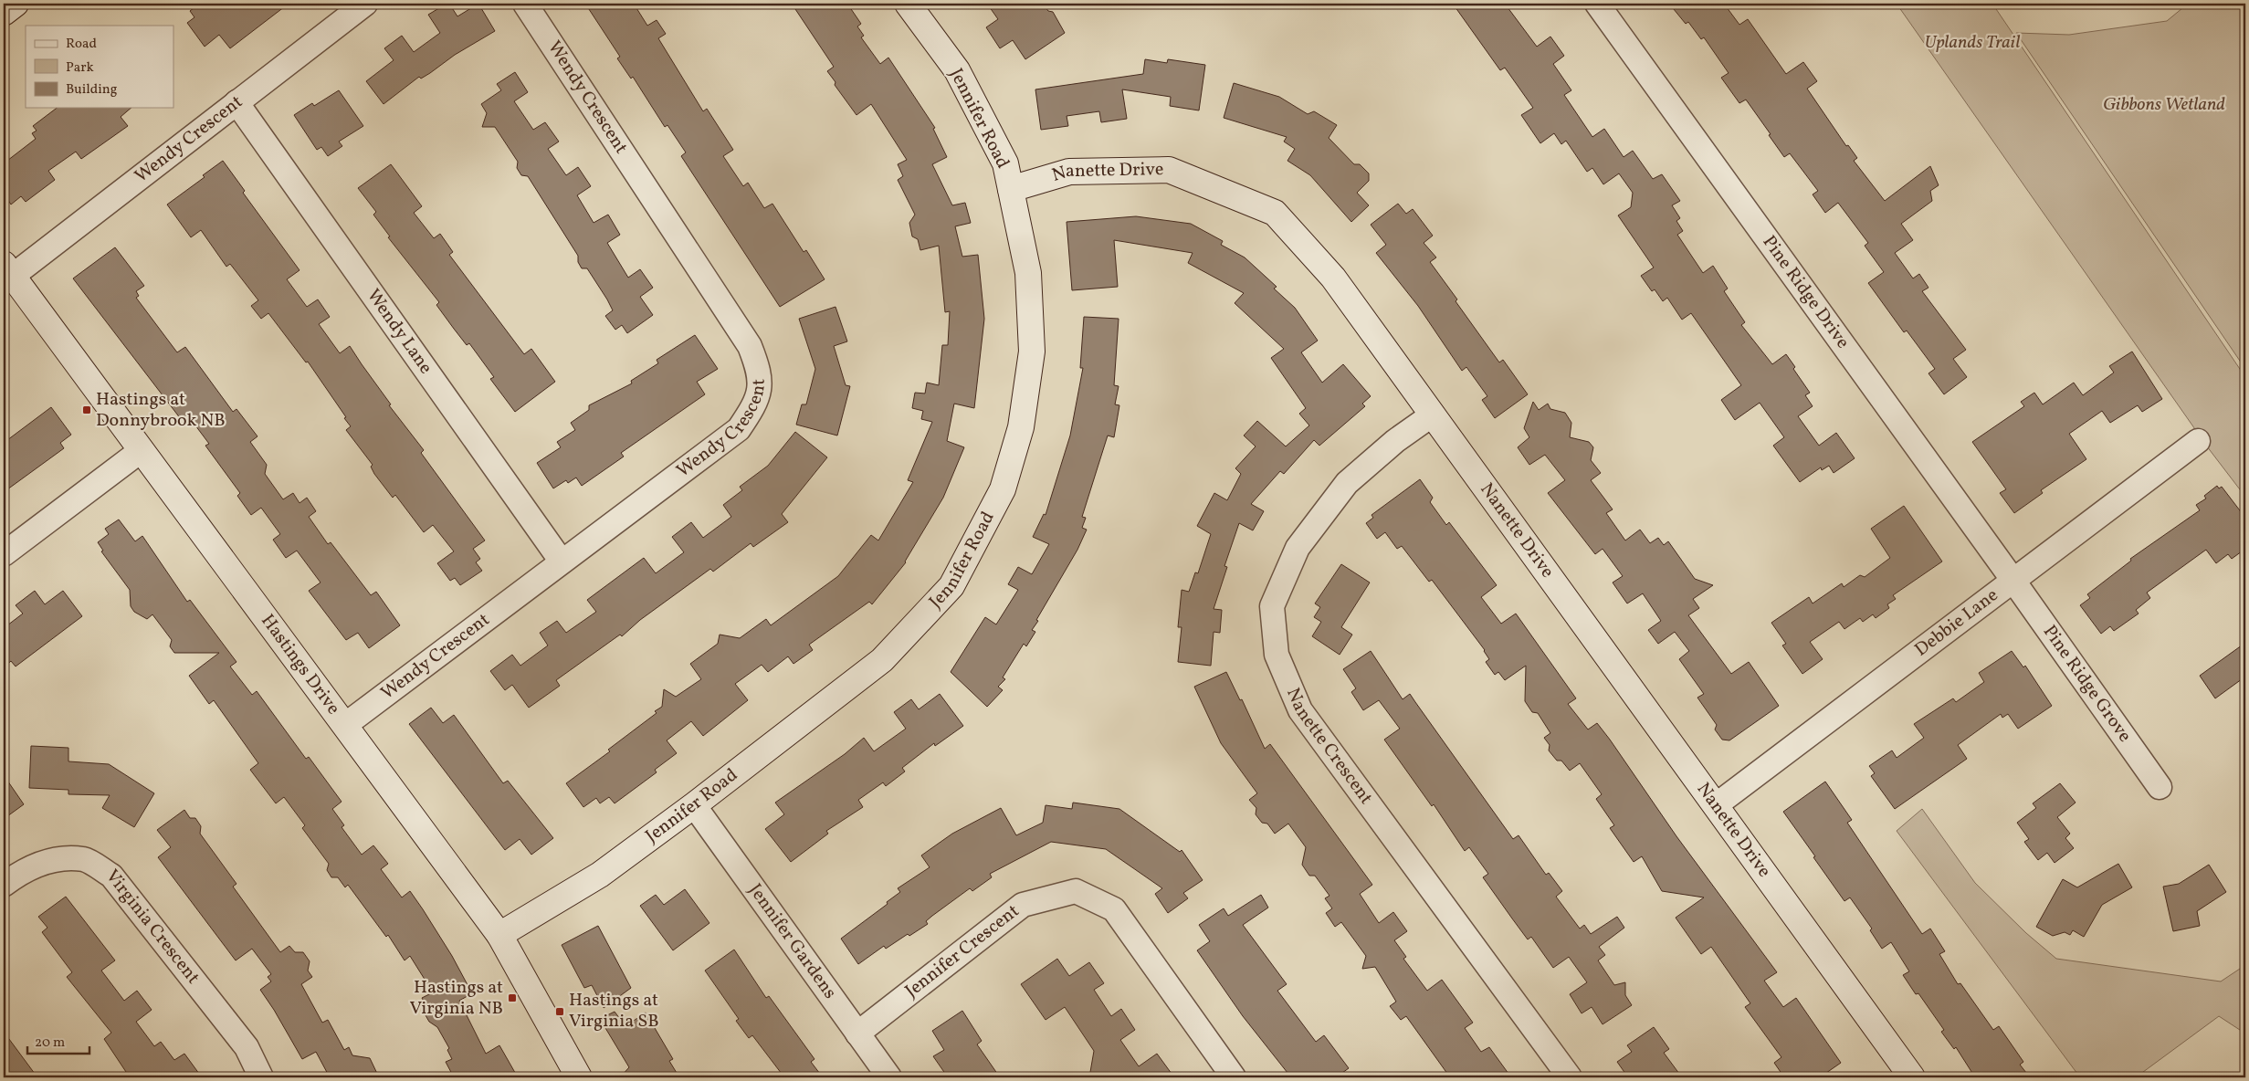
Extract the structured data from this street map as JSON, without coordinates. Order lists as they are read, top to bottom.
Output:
{
  "streets": {
    "street": [
      "Wendy Crescent",
      "Jennifer Road",
      "Nanette Drive",
      "Pine Ridge Drive",
      "Wendy Lane",
      "Debbie Lane",
      "Hastings Drive",
      "Pine Ridge Grove",
      "Nanette Crescent",
      "Virginia Crescent",
      "Jennifer Gardens",
      "Jennifer Crescent"
    ]
  },
  "crossings": [
    ["Wendy Crescent", "Wendy Lane"],
    ["Wendy Crescent", "Hastings Drive"],
    ["Jennifer Road", "Nanette Drive"],
    ["Jennifer Road", "Hastings Drive"],
    ["Jennifer Road", "Jennifer Gardens"],
    ["Nanette Drive", "Debbie Lane"],
    ["Nanette Drive", "Nanette Crescent"],
    ["Pine Ridge Drive", "Debbie Lane"],
    ["Pine Ridge Drive", "Pine Ridge Grove"],
    ["Debbie Lane", "Pine Ridge Grove"],
    ["Jennifer Gardens", "Jennifer Crescent"]
  ],
  "parks": ["Uplands Trail", "Gibbons Wetland"],
  "places": {
    "transit": ["Hastings at Donnybrook NB", "Hastings at Virginia NB", "Hastings at Virginia SB"]
  },
  "legend": ["Road", "Park", "Building"],
  "scale_bar": "20 m"
}
